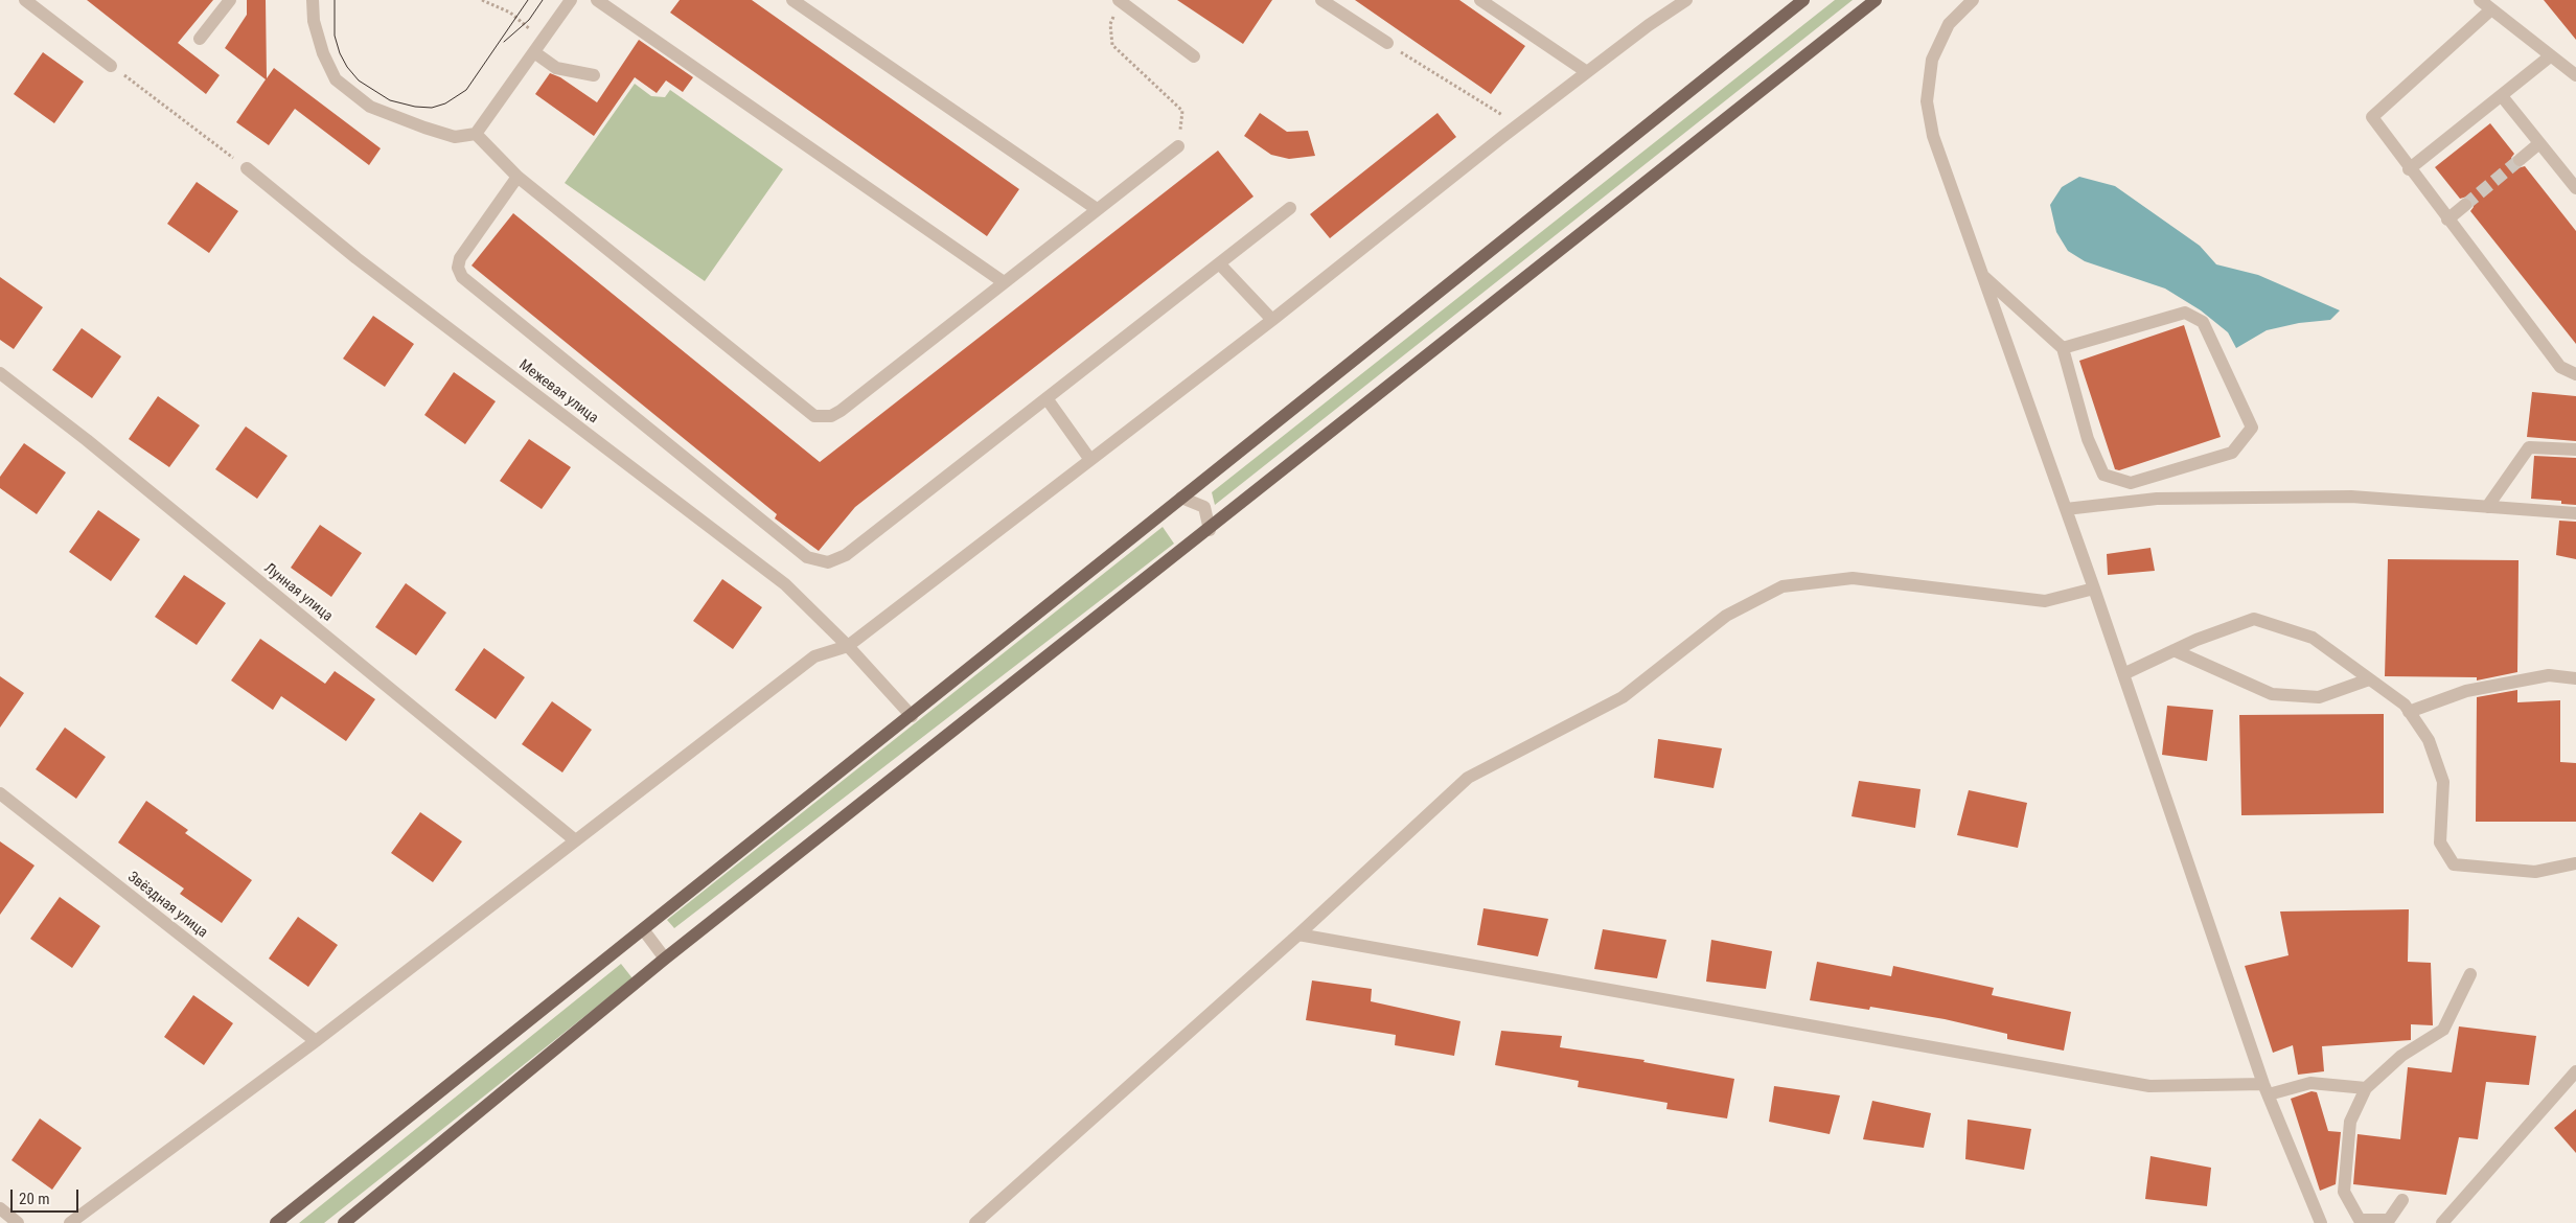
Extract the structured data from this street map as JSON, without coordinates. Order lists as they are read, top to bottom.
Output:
{
  "streets": {
    "street": ["Межевая улица", "Лунная улица", "Звёздная улица"]
  },
  "scale_bar": "20 m"
}
